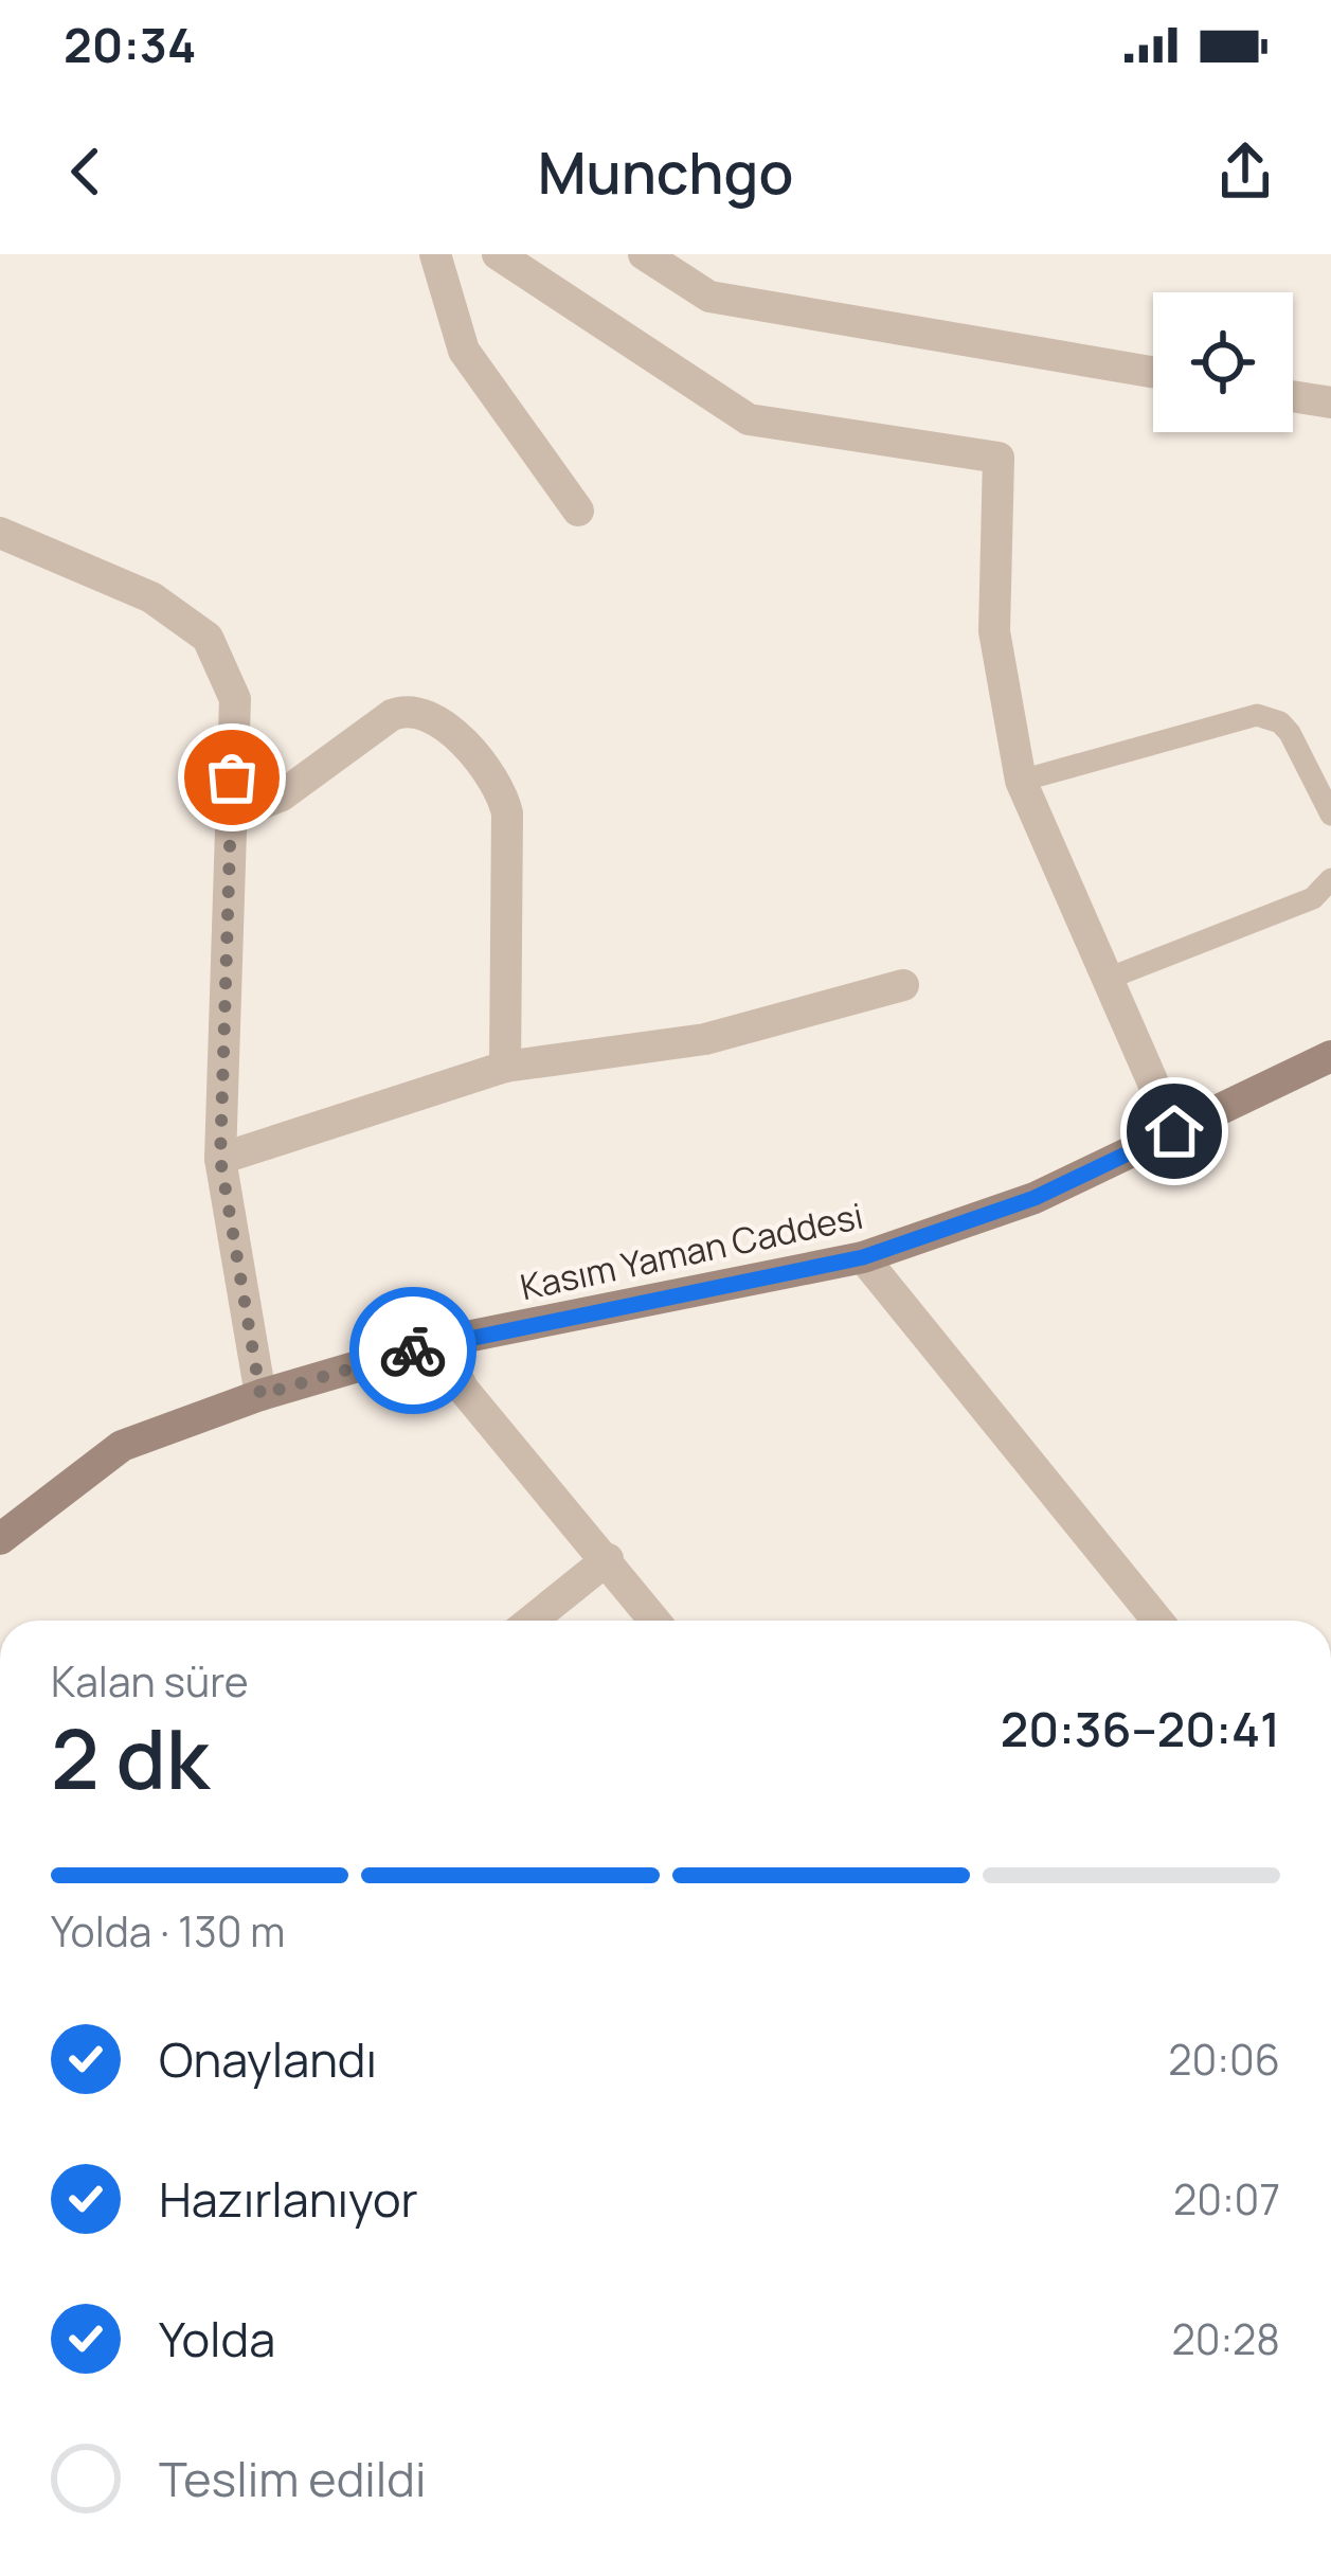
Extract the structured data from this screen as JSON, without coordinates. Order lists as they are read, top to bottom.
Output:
{
  "streets": {
    "street": ["Kasım Yaman Caddesi"]
  },
  "page": {
    "status": "20:34",
    "header": "Munchgo",
    "heading": ["2 dk", "Kalan süre", "20:36–20:41"],
    "bar": "Yolda · 130 m",
    "list": [
      ["Onaylandı", "20:06"],
      ["Hazırlanıyor", "20:07"],
      ["Yolda", "20:28"],
      "Teslim edildi"
    ]
  }
}
